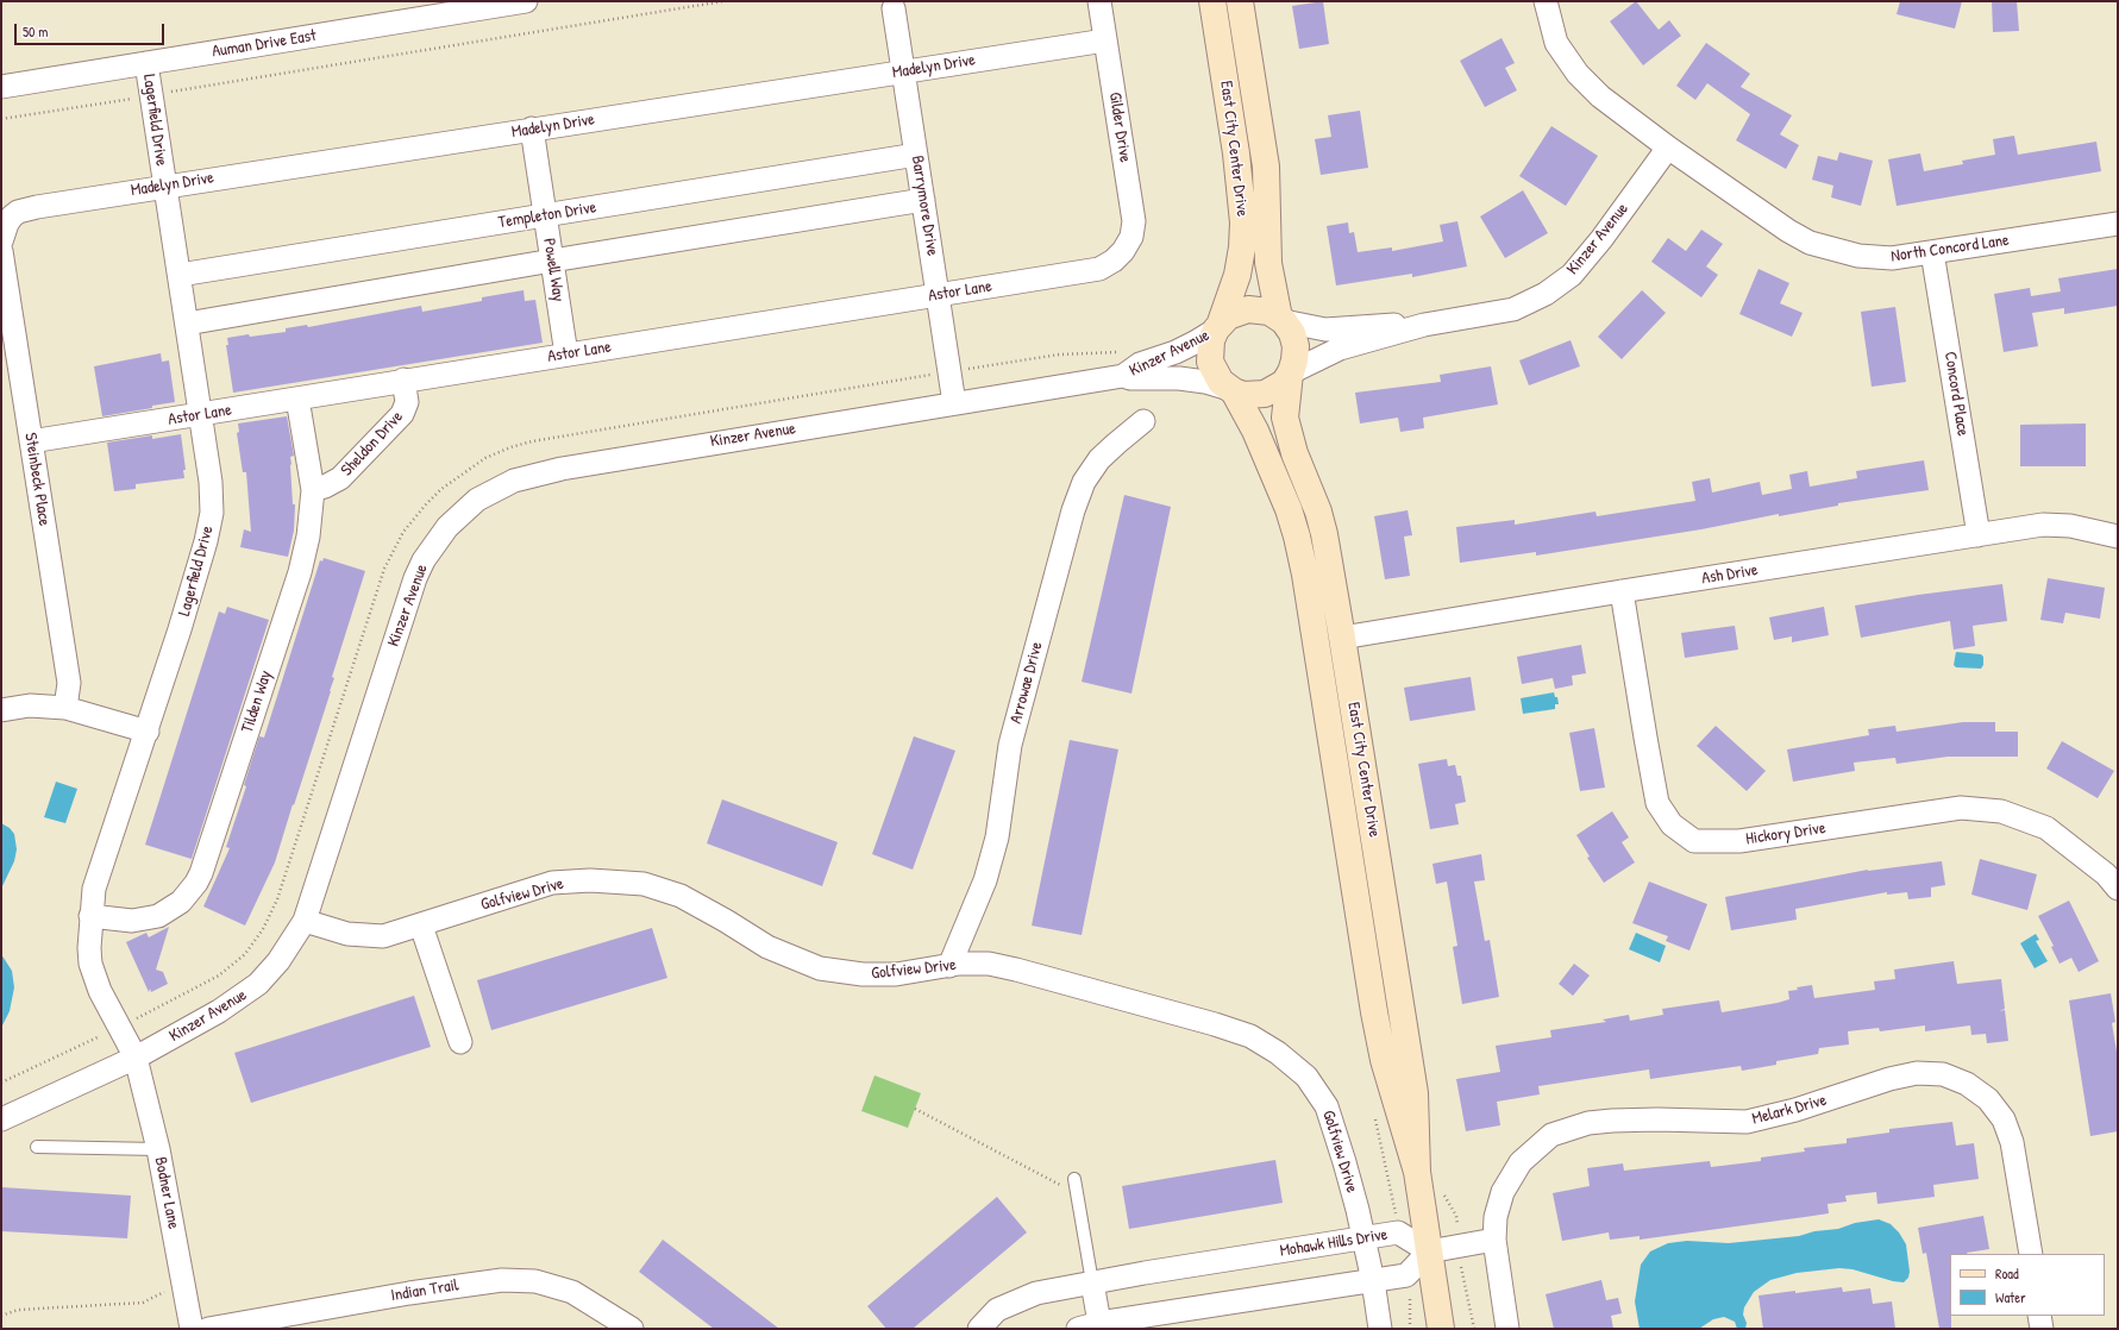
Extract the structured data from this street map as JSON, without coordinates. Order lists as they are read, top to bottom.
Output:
{
  "streets": {
    "street": [
      "Auman Drive East",
      "Madelyn Drive",
      "Lagerfield Drive",
      "Gilder Drive",
      "East City Center Drive",
      "Barrymore Drive",
      "Templeton Drive",
      "Kinzer Avenue",
      "North Concord Lane",
      "Powell Way",
      "Astor Lane",
      "Concord Place",
      "Sheldon Drive",
      "Steinbeck Place",
      "Ash Drive",
      "Arrowae Drive",
      "Tilden Way",
      "Hickory Drive",
      "Golfview Drive",
      "Melark Drive",
      "Bodner Lane",
      "Mohawk Hills Drive",
      "Indian Trail"
    ]
  },
  "crossings": [
    ["Auman Drive East", "Lagerfield Drive"],
    ["Madelyn Drive", "Lagerfield Drive"],
    ["Madelyn Drive", "Gilder Drive"],
    ["Madelyn Drive", "Barrymore Drive"],
    ["Madelyn Drive", "Powell Way"],
    ["Lagerfield Drive", "Templeton Drive"],
    ["Lagerfield Drive", "Kinzer Avenue"],
    ["Lagerfield Drive", "Astor Lane"],
    ["Lagerfield Drive", "Tilden Way"],
    ["Lagerfield Drive", "Bodner Lane"],
    ["Gilder Drive", "Astor Lane"],
    ["East City Center Drive", "Kinzer Avenue"],
    ["East City Center Drive", "Ash Drive"],
    ["East City Center Drive", "Mohawk Hills Drive"],
    ["Barrymore Drive", "Templeton Drive"],
    ["Barrymore Drive", "Kinzer Avenue"],
    ["Barrymore Drive", "Astor Lane"],
    ["Templeton Drive", "Powell Way"],
    ["Kinzer Avenue", "North Concord Lane"],
    ["Kinzer Avenue", "Golfview Drive"],
    ["Kinzer Avenue", "Bodner Lane"],
    ["North Concord Lane", "Concord Place"],
    ["Powell Way", "Astor Lane"],
    ["Astor Lane", "Sheldon Drive"],
    ["Astor Lane", "Steinbeck Place"],
    ["Astor Lane", "Tilden Way"],
    ["Concord Place", "Ash Drive"],
    ["Sheldon Drive", "Tilden Way"],
    ["Ash Drive", "Hickory Drive"],
    ["Arrowae Drive", "Golfview Drive"],
    ["Golfview Drive", "Mohawk Hills Drive"]
  ],
  "legend": ["Road", "Water"],
  "scale_bar": "50 m"
}
